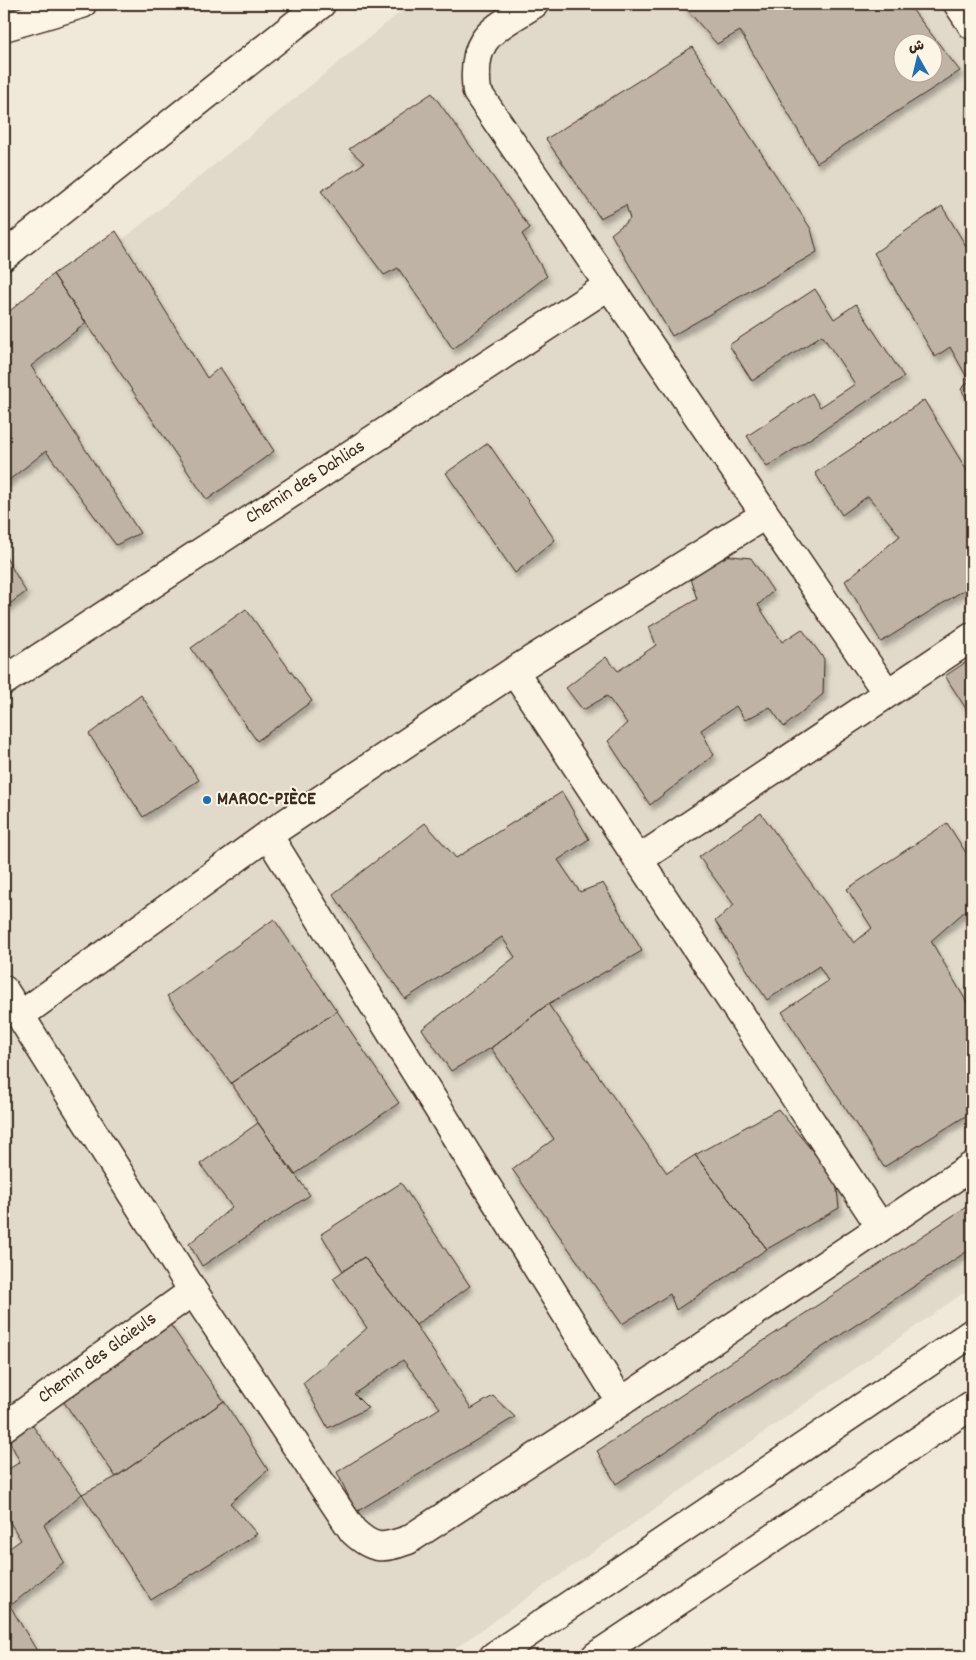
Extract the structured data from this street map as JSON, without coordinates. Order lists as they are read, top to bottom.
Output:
{
  "streets": {
    "main road": ["Chemin des Dahlias", "Chemin des Glaïeuls"]
  },
  "places": ["MAROC-PIÈCE"],
  "north": "top"
}
